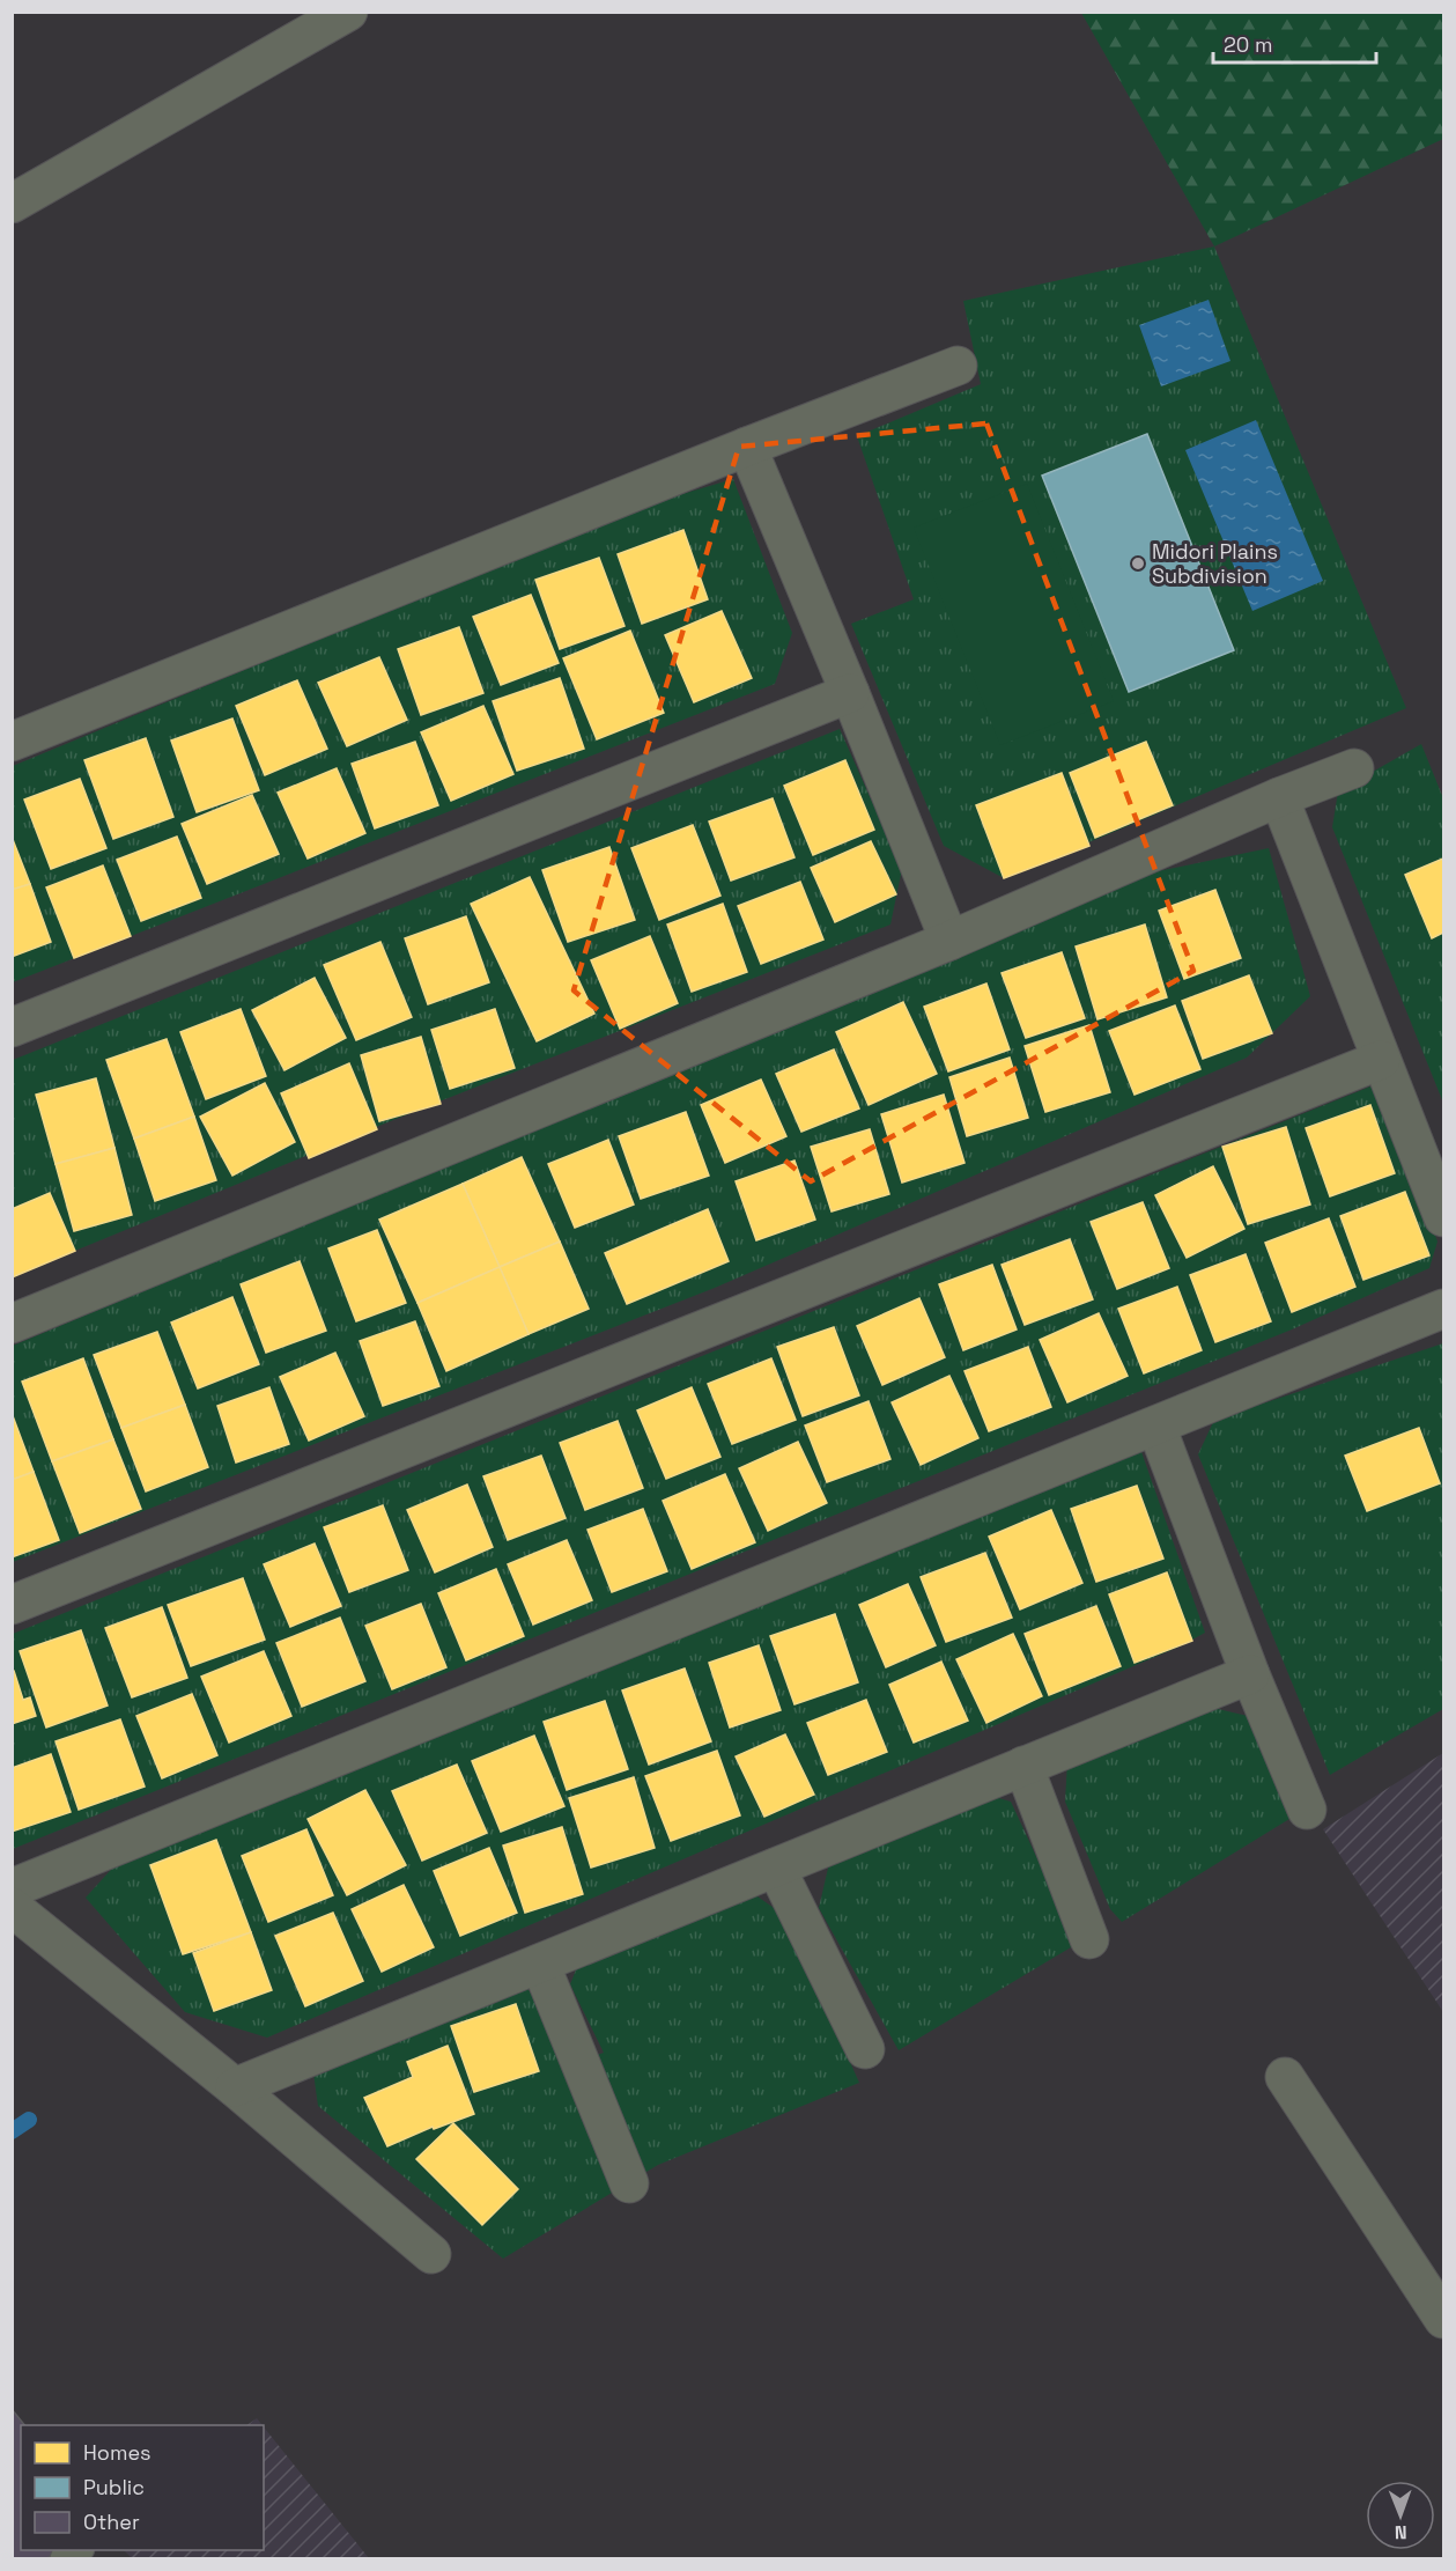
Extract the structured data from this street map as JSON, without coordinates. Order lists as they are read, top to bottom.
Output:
{
  "places": ["Midori Plains Subdivision"],
  "legend": ["Homes", "Public", "Other"],
  "scale_bar": "20 m",
  "north": "bottom"
}
